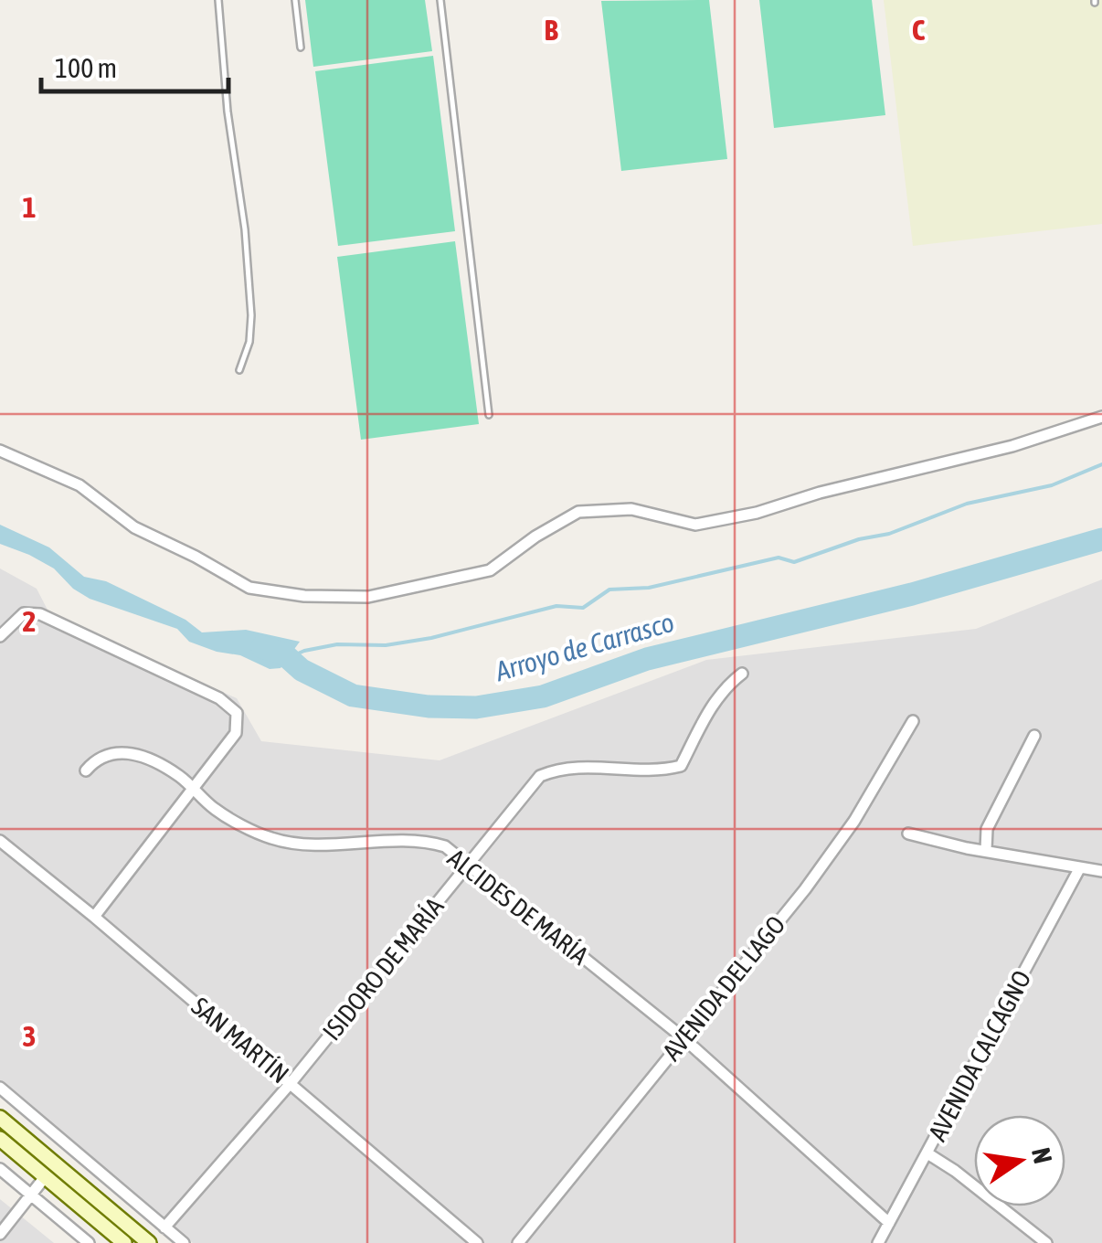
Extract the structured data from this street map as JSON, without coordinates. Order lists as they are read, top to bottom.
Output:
{
  "streets": {
    "street": [
      "ALCIDES DE MARÍA",
      "ISIDORO DE MARÍA",
      "AVENIDA DEL LAGO",
      "SAN MARTÍN",
      "AVENIDA CALCAGNO"
    ]
  },
  "crossings": [
    ["ALCIDES DE MARÍA", "ISIDORO DE MARÍA"],
    ["ALCIDES DE MARÍA", "AVENIDA DEL LAGO"],
    ["ALCIDES DE MARÍA", "AVENIDA CALCAGNO"],
    ["ISIDORO DE MARÍA", "SAN MARTÍN"]
  ],
  "water": ["Arroyo de Carrasco"],
  "scale_bar": "100 m",
  "north": "right",
  "grid": {
    "columns": ["B", "C"],
    "rows": ["1", "2", "3"]
  }
}
